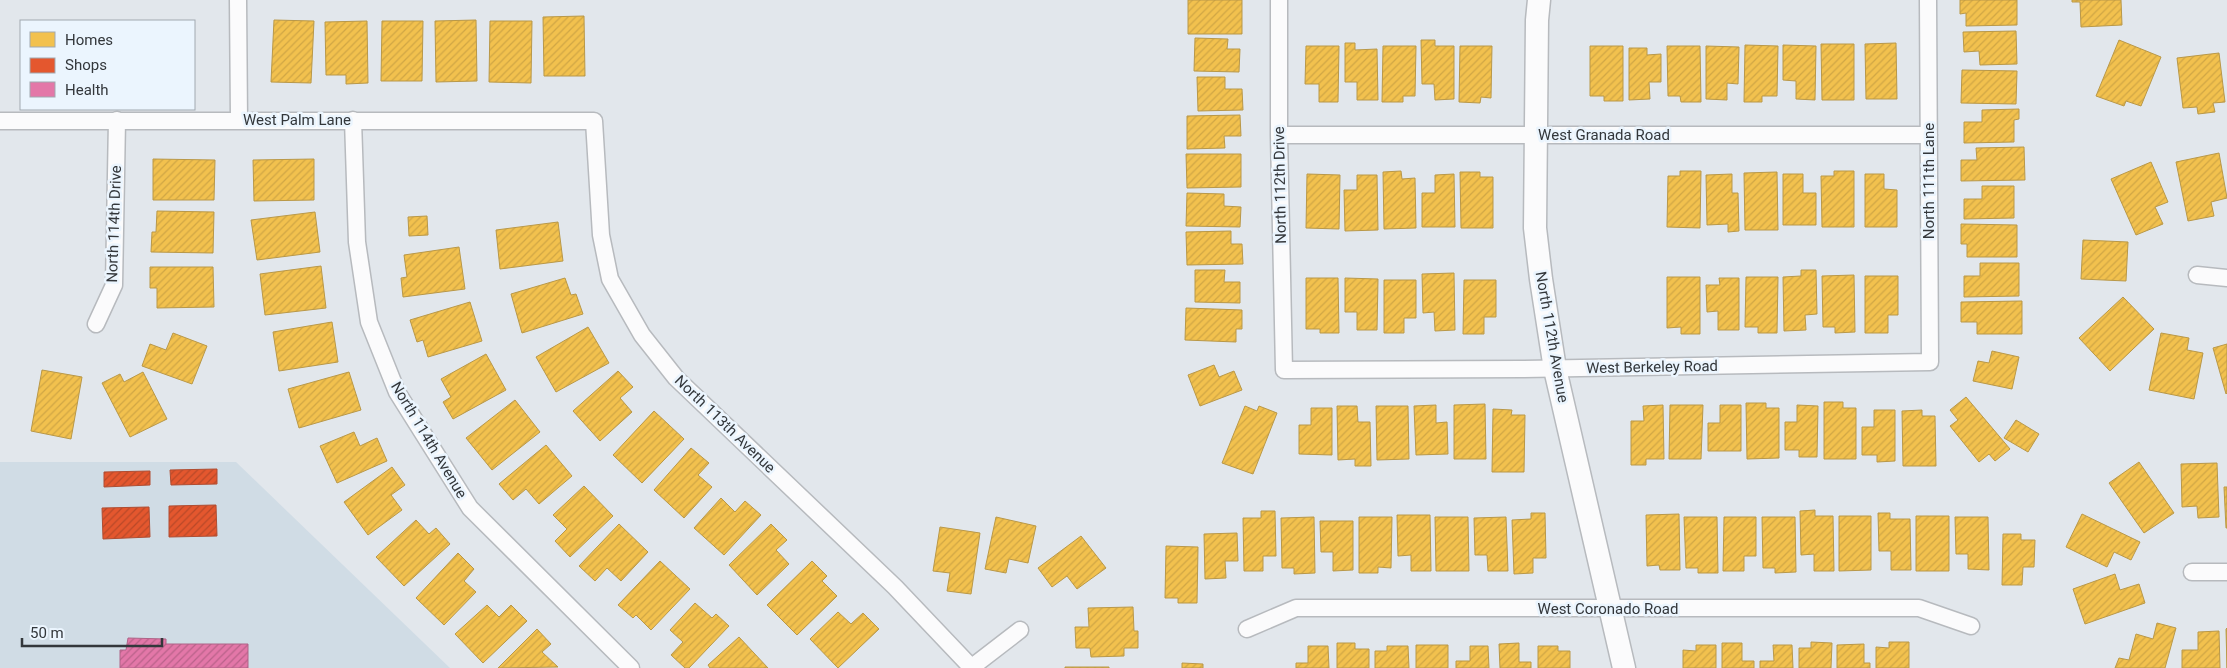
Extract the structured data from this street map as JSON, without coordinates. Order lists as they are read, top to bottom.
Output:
{
  "streets": {
    "street": [
      "West Palm Lane",
      "West Granada Road",
      "North 111th Lane",
      "North 112th Drive",
      "North 114th Drive",
      "North 112th Avenue",
      "West Berkeley Road",
      "North 113th Avenue",
      "North 114th Avenue",
      "West Coronado Road"
    ]
  },
  "crossings": [
    ["West Palm Lane", "North 114th Drive"],
    ["West Palm Lane", "North 113th Avenue"],
    ["West Palm Lane", "North 114th Avenue"],
    ["West Granada Road", "North 111th Lane"],
    ["West Granada Road", "North 112th Drive"],
    ["West Granada Road", "North 112th Avenue"],
    ["North 111th Lane", "West Berkeley Road"],
    ["North 112th Drive", "West Berkeley Road"],
    ["North 112th Avenue", "West Berkeley Road"],
    ["North 112th Avenue", "West Coronado Road"]
  ],
  "legend": ["Homes", "Shops", "Health"],
  "scale_bar": "50 m"
}
